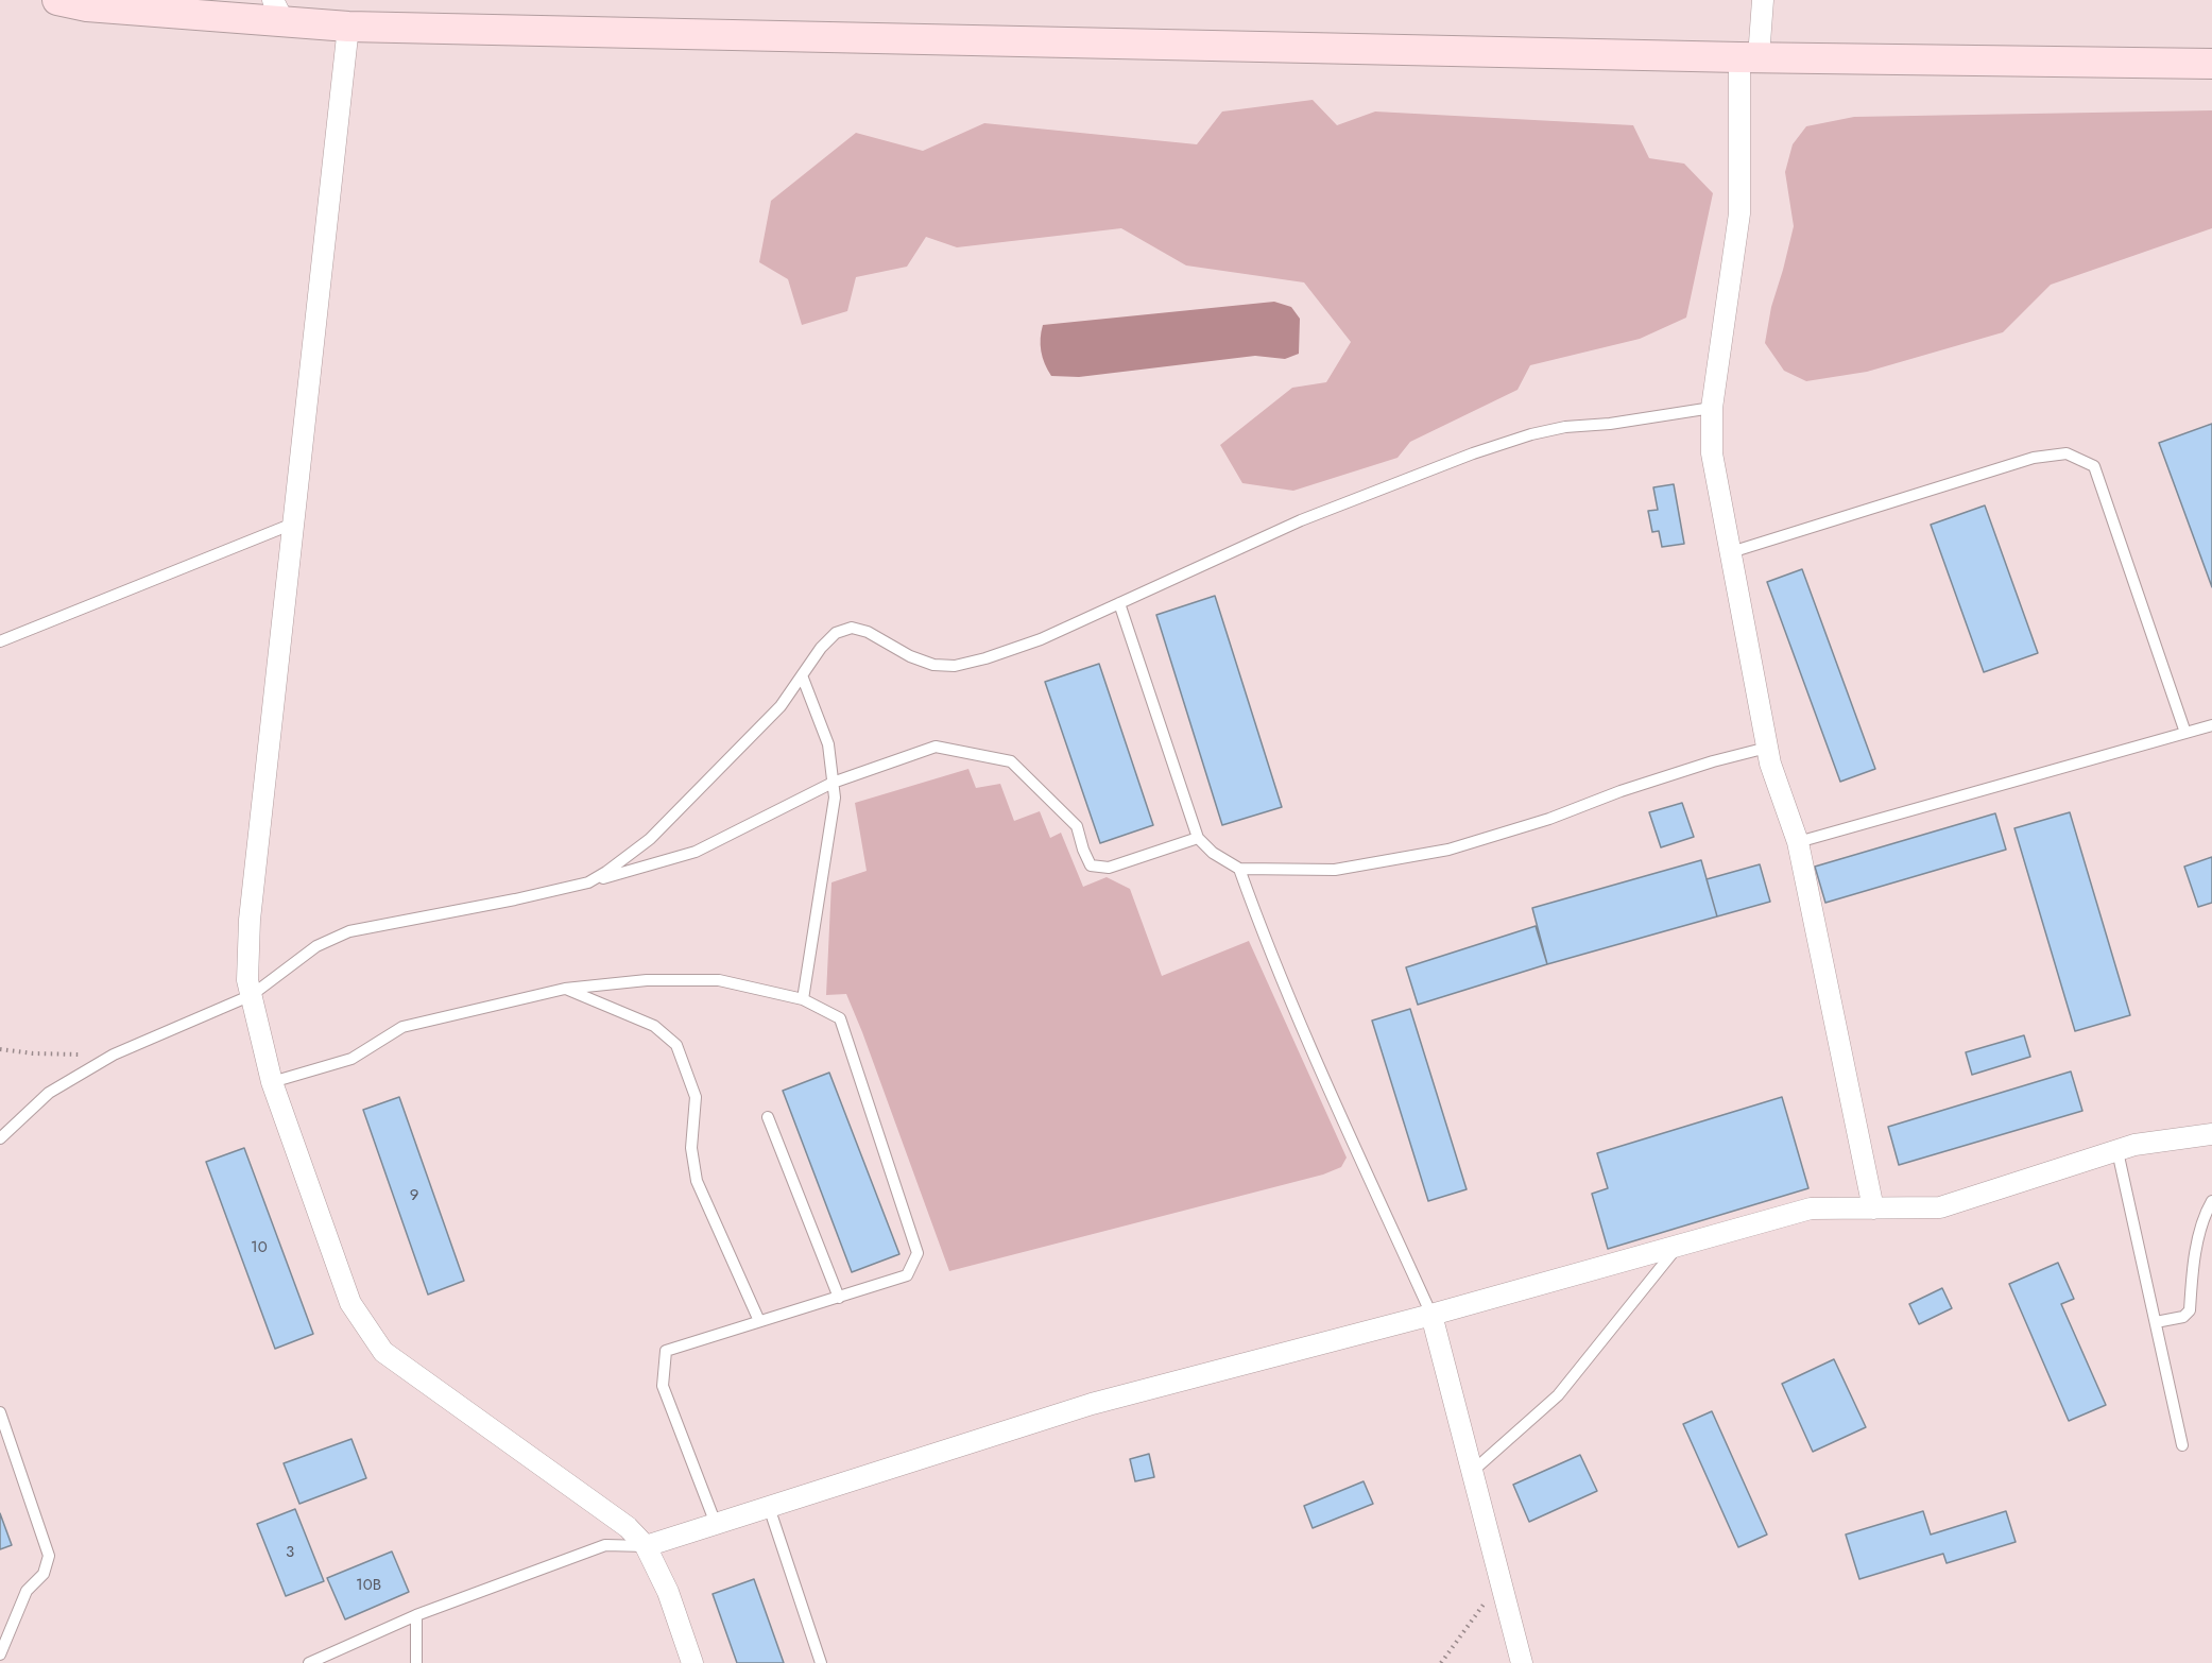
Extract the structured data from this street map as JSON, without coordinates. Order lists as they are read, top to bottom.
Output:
{
  "house_numbers": [
    "9",
    "10",
    "3",
    "10В"
  ]
}
